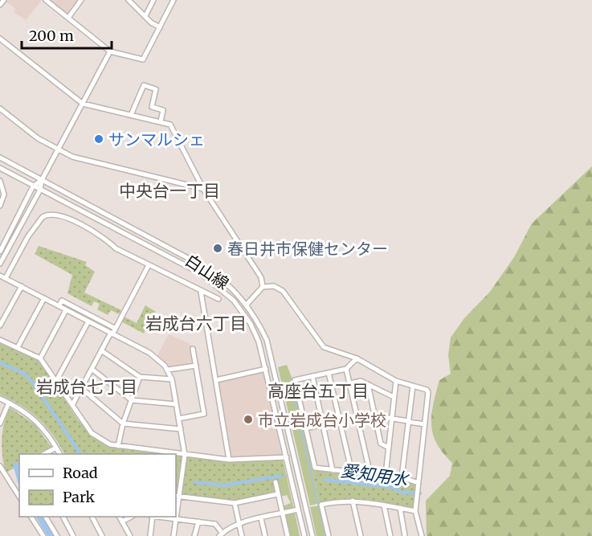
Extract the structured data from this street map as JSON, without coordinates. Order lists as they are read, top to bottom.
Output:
{
  "streets": {
    "street": ["白山線"]
  },
  "districts": [
    "中央台一丁目",
    "岩成台六丁目",
    "岩成台七丁目",
    "高座台五丁目"
  ],
  "water": ["愛知用水"],
  "places": ["サンマルシェ", "春日井市保健センター", "市立岩成台小学校"],
  "legend": ["Road", "Park"],
  "scale_bar": "200 m"
}
